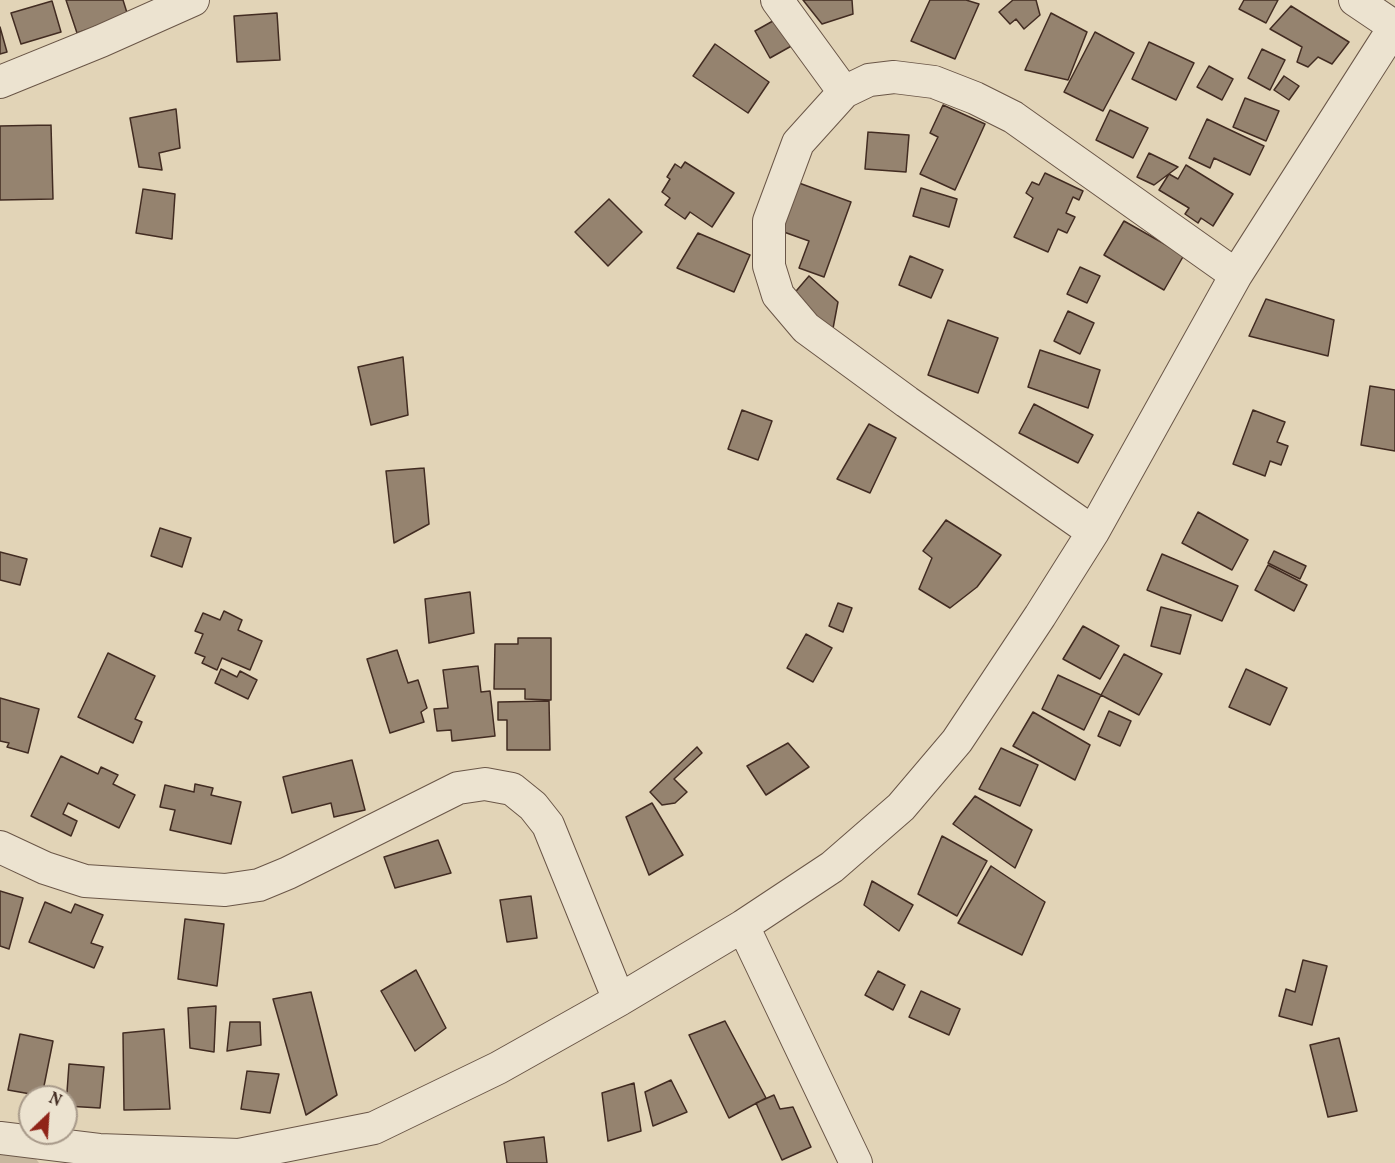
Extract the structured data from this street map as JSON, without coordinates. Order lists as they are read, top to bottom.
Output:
{
  "north": "top right"
}
